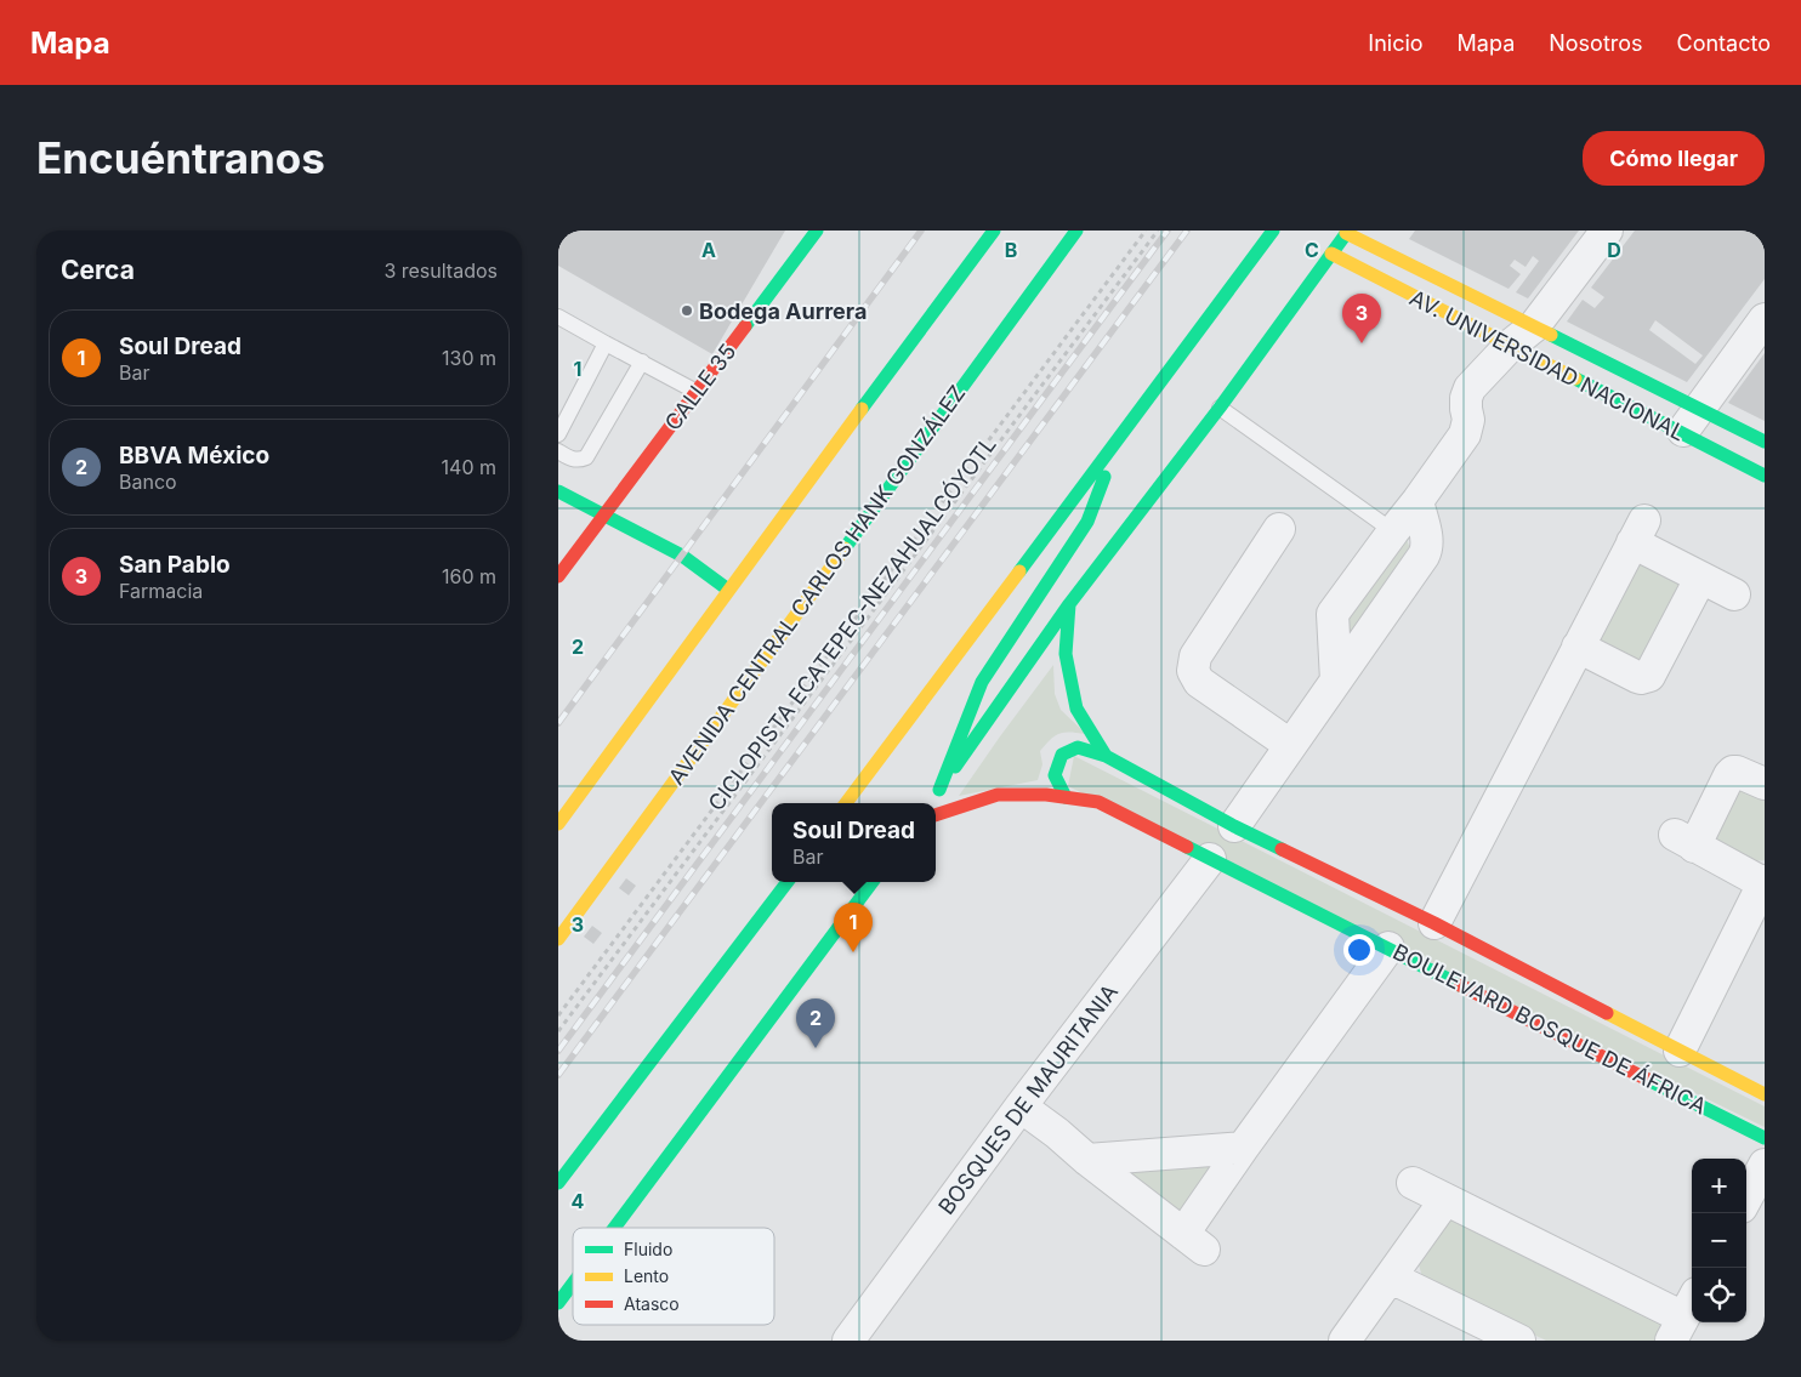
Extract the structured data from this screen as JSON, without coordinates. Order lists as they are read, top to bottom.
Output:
{
  "streets": {
    "main road": [
      "AV. UNIVERSIDAD NACIONAL",
      "CALLE 35",
      "AVENIDA CENTRAL CARLOS HANK GONZÁLEZ",
      "BOULEVARD BOSQUE DE ÁFRICA"
    ],
    "street": ["BOSQUES DE MAURITANIA"],
    "path": ["CICLOPISTA ECATEPEC-NEZAHUALCÓYOTL"]
  },
  "crossings": [
    ["BOULEVARD BOSQUE DE ÁFRICA", "BOSQUES DE MAURITANIA"]
  ],
  "places": ["Bodega Aurrera"],
  "legend": ["Fluido", "Lento", "Atasco"],
  "page": {
    "header": "Mapa",
    "nav": [
      "Inicio",
      "Mapa",
      "Nosotros",
      "Contacto"
    ],
    "buttons": "Cómo llegar",
    "title": "Encuéntranos",
    "heading": ["Cerca", "3 resultados"],
    "pins": ["3", "1", "2"],
    "list": [
      {
        "mark": "1",
        "name": "Soul Dread",
        "note": "Bar",
        "value": "130 m"
      },
      {
        "mark": "2",
        "name": "BBVA México",
        "note": "Banco",
        "value": "140 m"
      },
      {
        "mark": "3",
        "name": "San Pablo",
        "note": "Farmacia",
        "value": "160 m"
      }
    ],
    "popup": ["Soul Dread", "Bar"],
    "map_buttons": ["+", "−"]
  },
  "grid": {
    "columns": [
      "A",
      "B",
      "C",
      "D"
    ],
    "rows": [
      "1",
      "2",
      "3",
      "4"
    ]
  }
}
